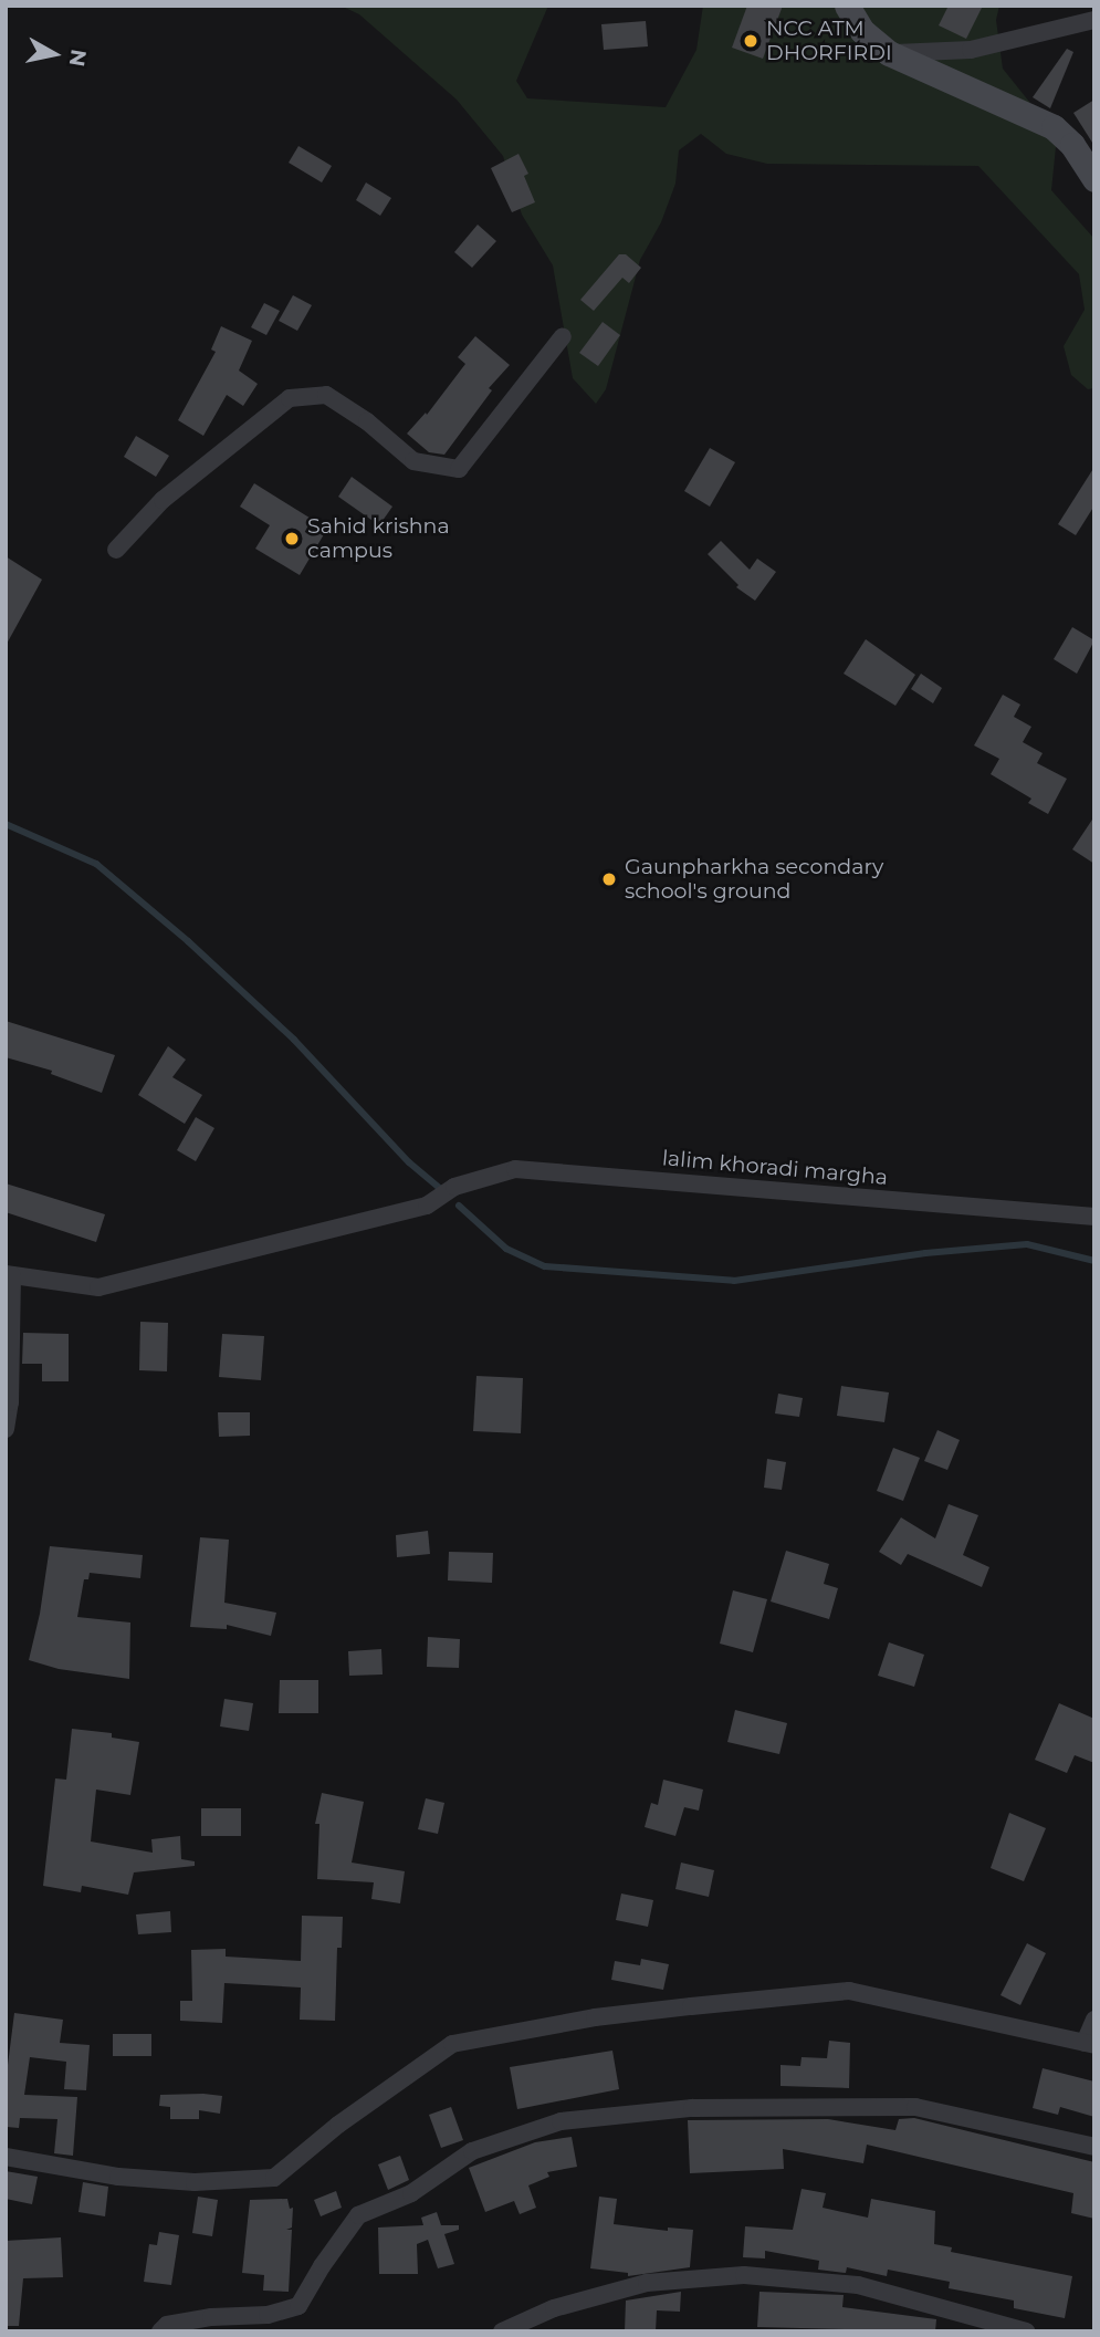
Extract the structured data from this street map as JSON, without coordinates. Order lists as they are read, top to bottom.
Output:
{
  "streets": {
    "street": ["lalim khoradi margha"]
  },
  "places": ["NCC ATM DHORFIRDI", "Sahid krishna campus", "Gaunpharkha secondary school's ground"],
  "north": "right"
}
